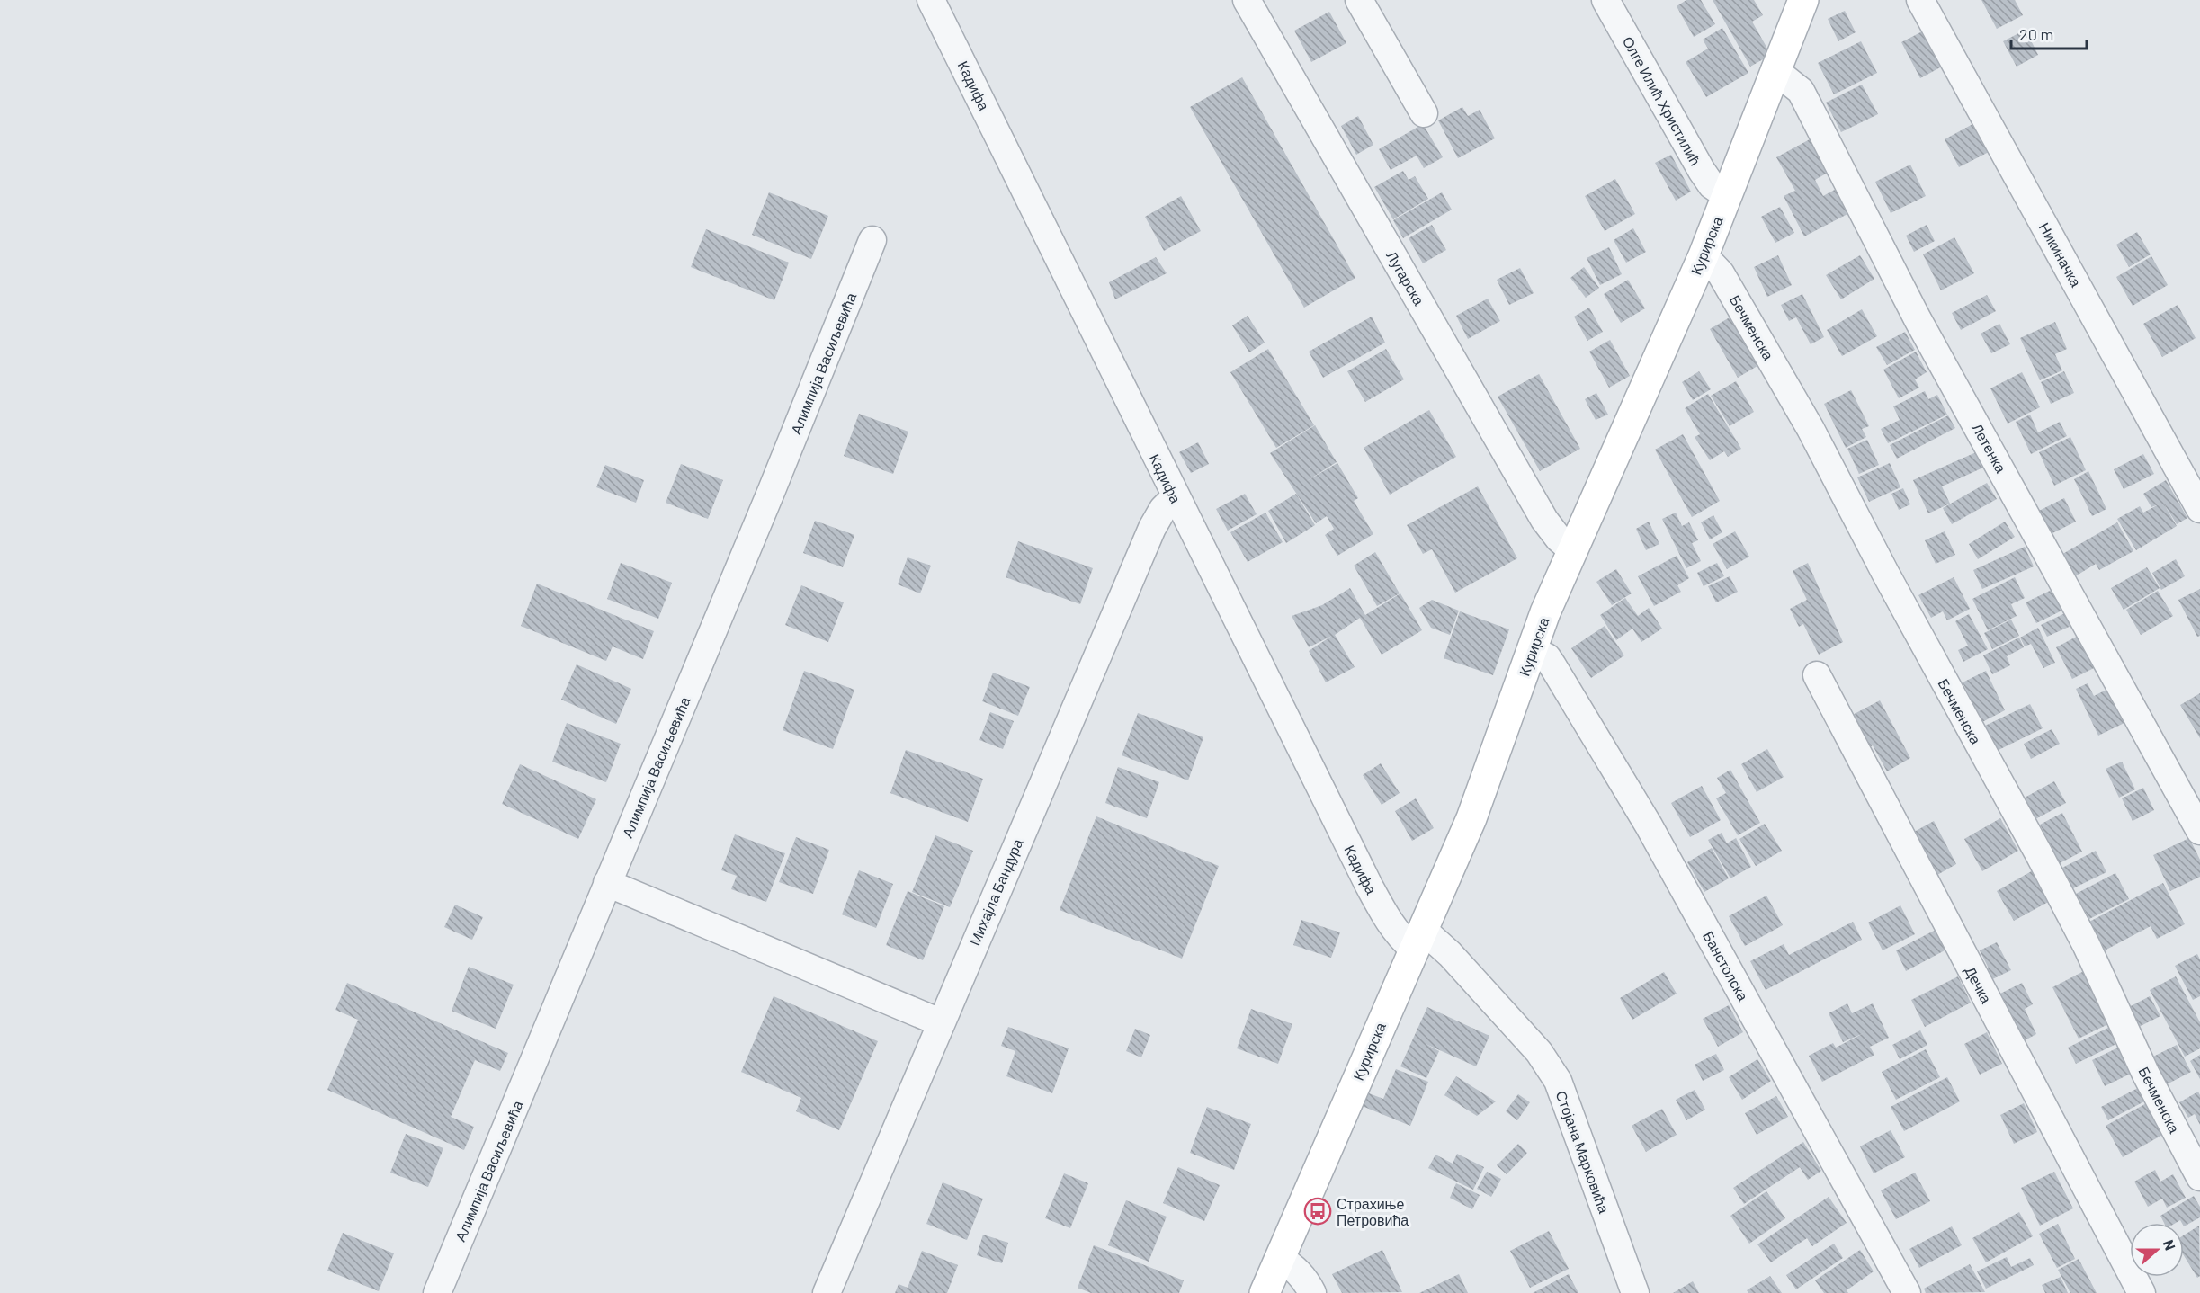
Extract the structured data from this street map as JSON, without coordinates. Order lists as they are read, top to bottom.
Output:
{
  "streets": {
    "street": [
      "Кадифа",
      "Олге Илић Христилић",
      "Курирска",
      "Никиначка",
      "Лугарска",
      "Бечменска",
      "Алимпија Васиљевића",
      "Летенка",
      "Михајла Бандура",
      "Банстолска",
      "Дечка",
      "Стојана Марковића"
    ]
  },
  "crossings": [
    ["Кадифа", "Курирска"],
    ["Кадифа", "Михајла Бандура"],
    ["Кадифа", "Стојана Марковића"],
    ["Олге Илић Христилић", "Курирска"],
    ["Курирска", "Лугарска"],
    ["Курирска", "Бечменска"],
    ["Курирска", "Летенка"],
    ["Курирска", "Банстолска"],
    ["Курирска", "Стојана Марковића"]
  ],
  "places": {
    "bus stop": ["Страхиње Петровића"]
  },
  "scale_bar": "20 m",
  "north": "right"
}
